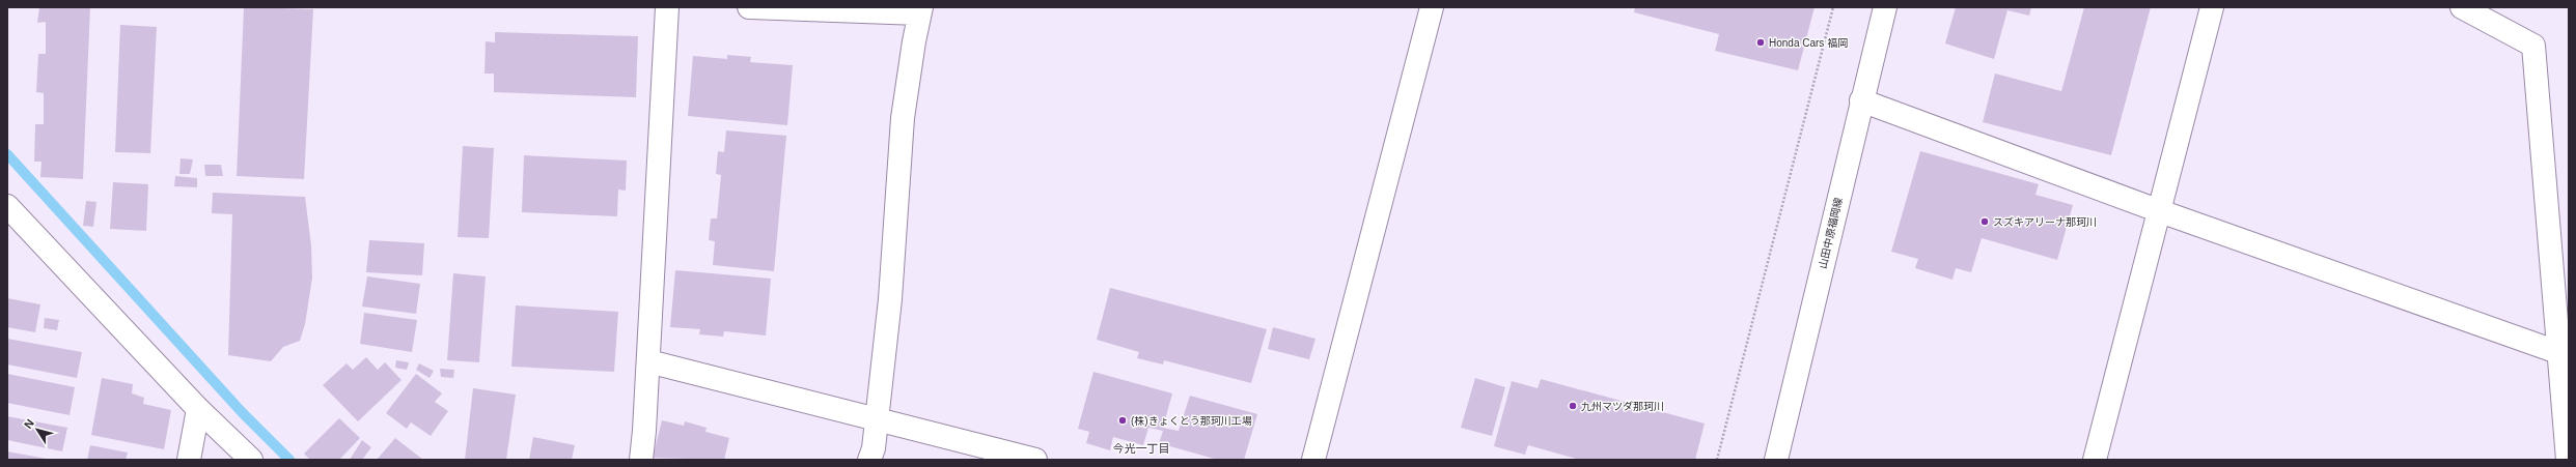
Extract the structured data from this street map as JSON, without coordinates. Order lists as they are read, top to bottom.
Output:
{
  "streets": {
    "street": ["山田中原福岡線"]
  },
  "districts": ["今光一丁目"],
  "places": [
    "Honda Cars 福岡",
    "スズキアリーナ那珂川",
    "九州マツダ那珂川",
    "(株)きょくとう那珂川工場"
  ],
  "north": "top left"
}
